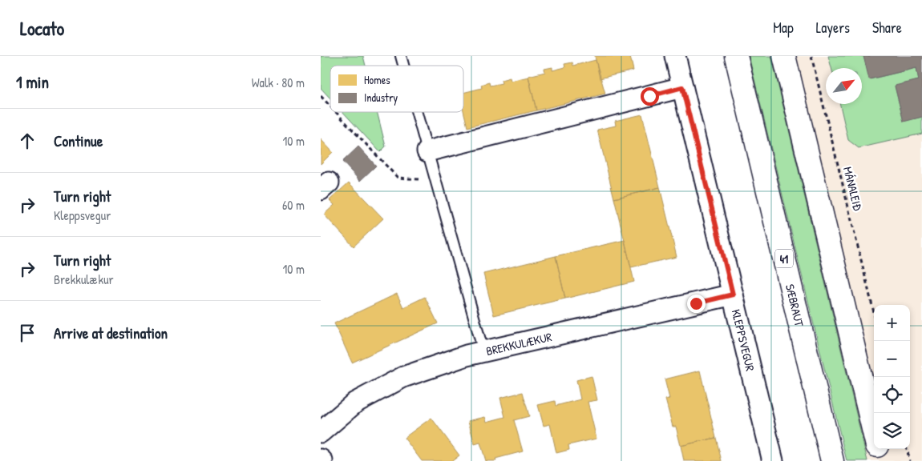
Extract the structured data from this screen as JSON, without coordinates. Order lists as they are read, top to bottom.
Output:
{
  "streets": {
    "main road": ["41", "SÆBRAUT"],
    "street": ["KLEPPSVEGUR", "BREKKULÆKUR"],
    "path": ["MÁNALEIÐ"]
  },
  "crossings": [
    ["KLEPPSVEGUR", "BREKKULÆKUR"]
  ],
  "legend": ["Homes", "Industry"],
  "north": "top right",
  "page": {
    "header": "Locato",
    "nav": ["Map", "Layers", "Share"],
    "heading": ["1 min", "Walk · 80 m"],
    "list": [
      ["Continue", "10 m"],
      ["Turn right", "Kleppsvegur", "60 m"],
      ["Turn right", "Brekkulækur", "10 m"],
      "Arrive at destination"
    ],
    "map_buttons": ["+", "−"]
  }
}
